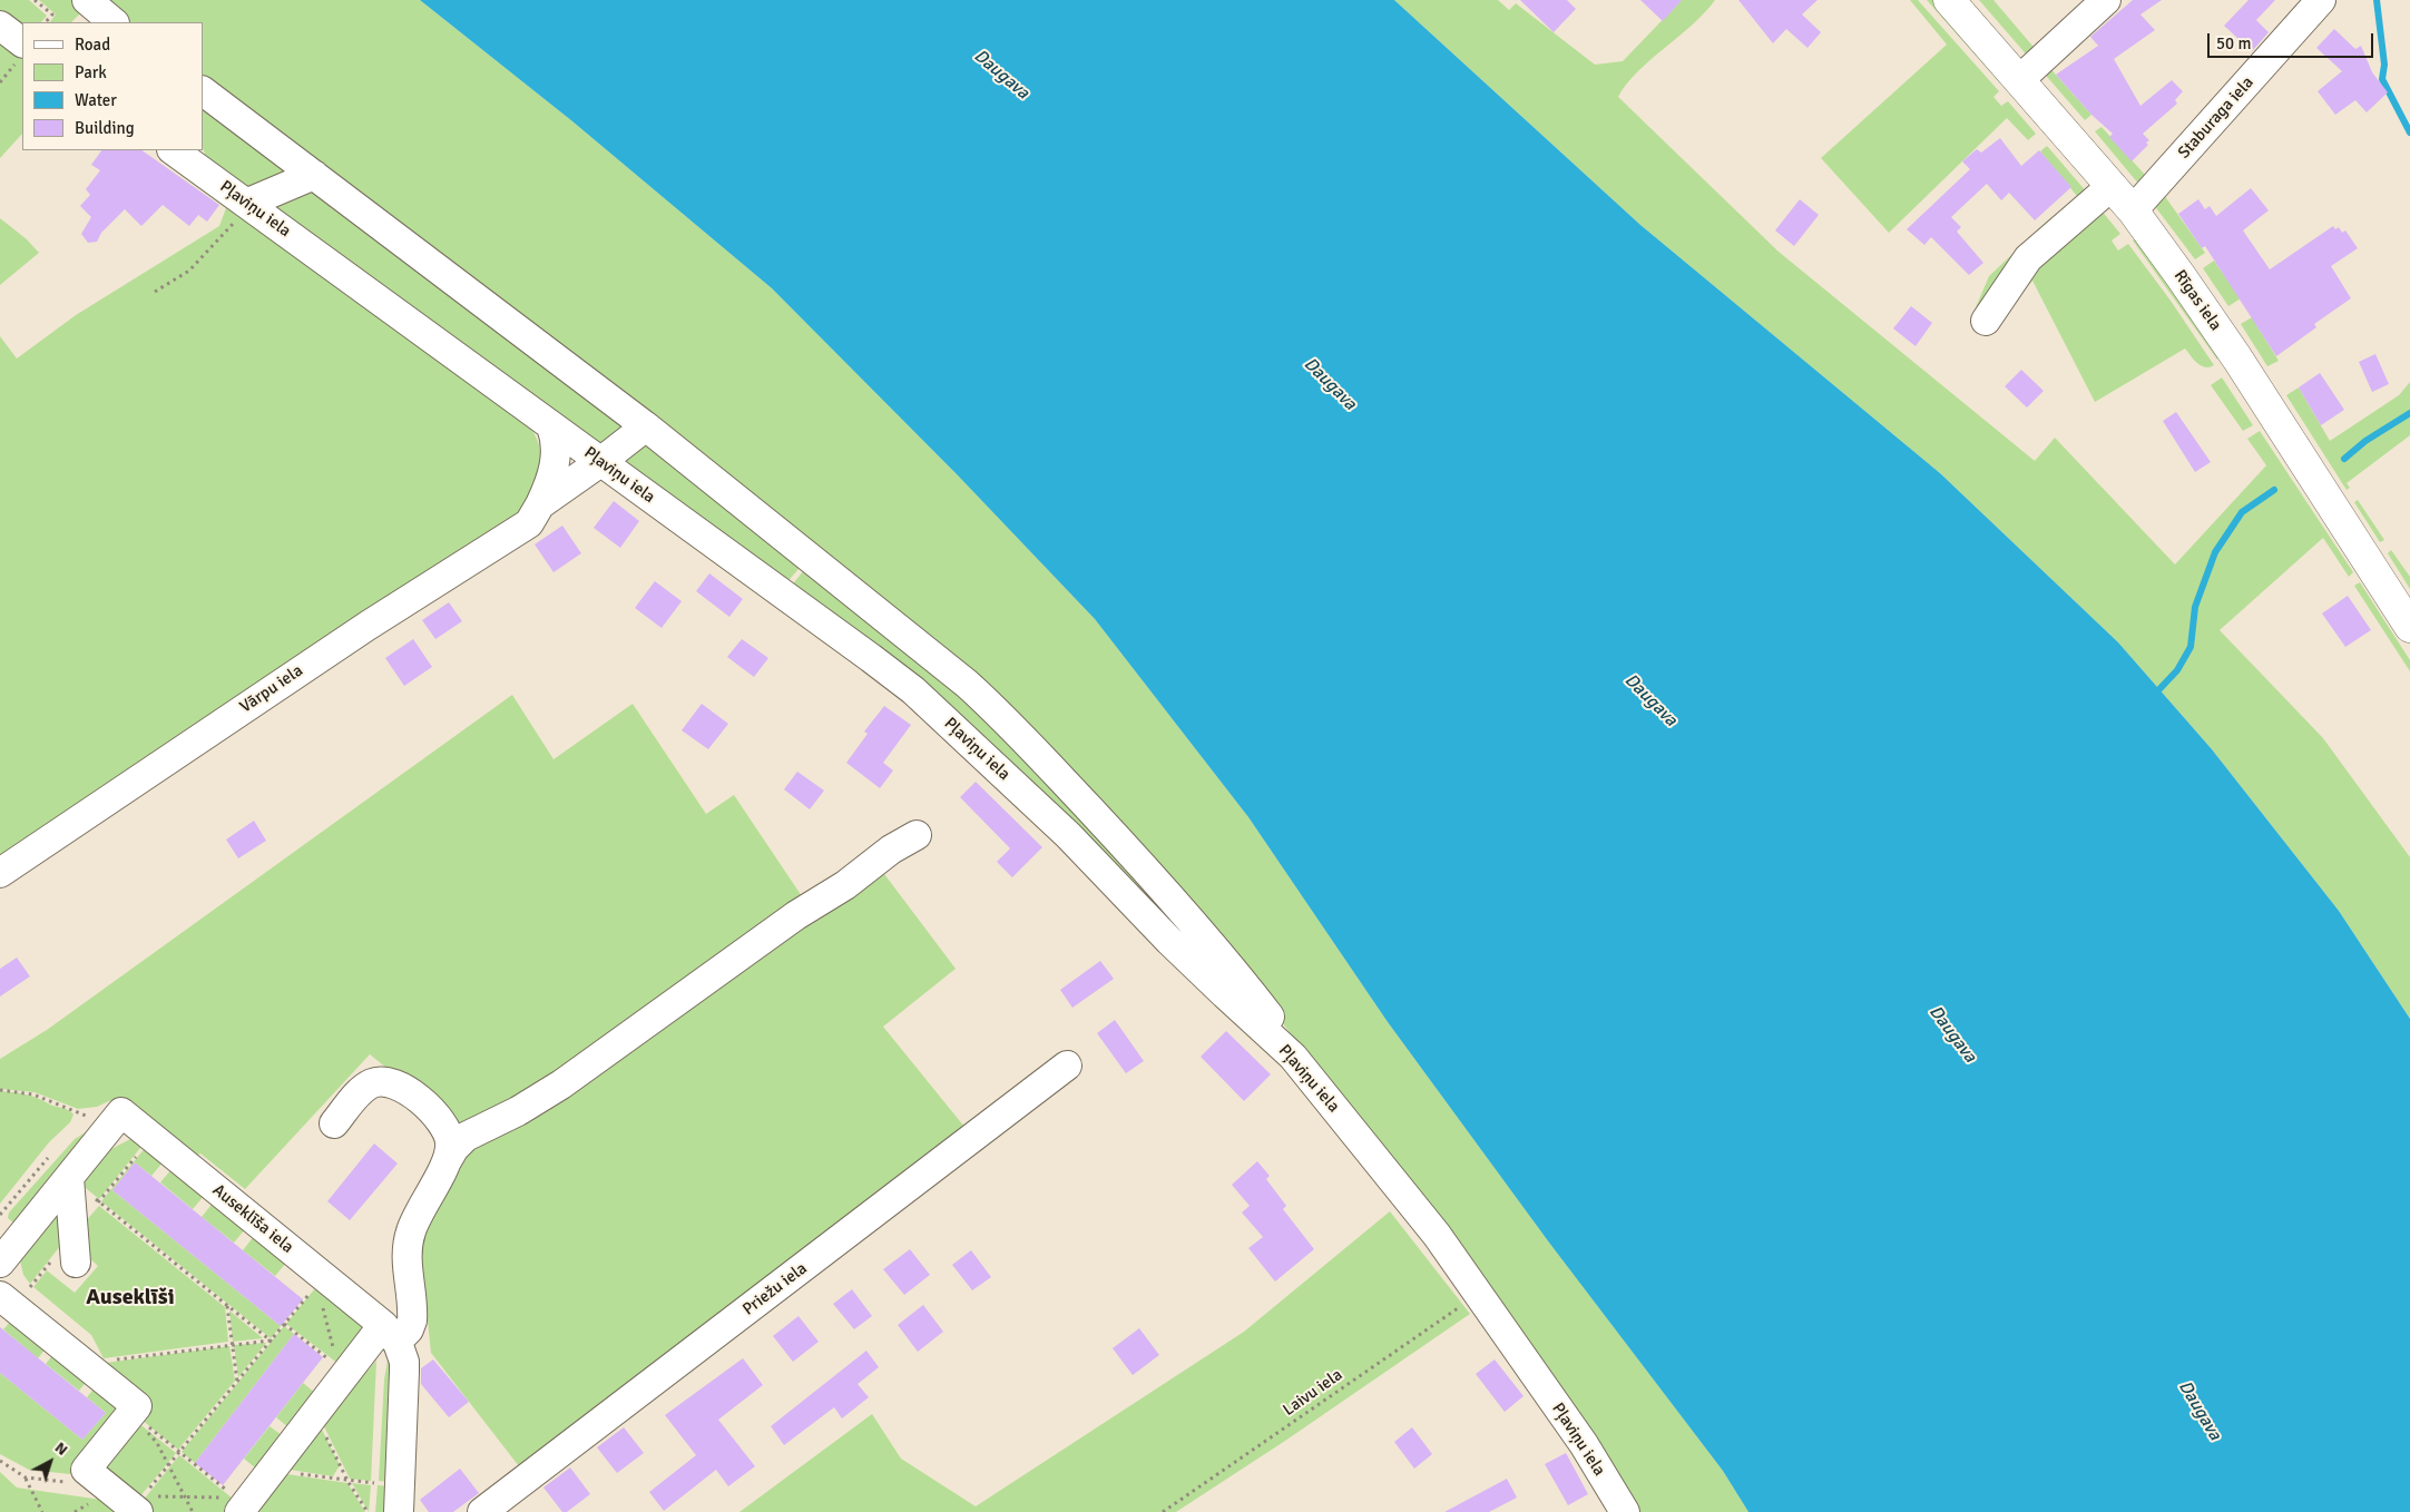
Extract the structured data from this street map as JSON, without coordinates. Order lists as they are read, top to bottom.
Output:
{
  "streets": {
    "main road": ["Rīgas iela"],
    "street": [
      "Staburaga iela",
      "Pļaviņu iela",
      "Vārpu iela",
      "Auseklīša iela",
      "Priežu iela"
    ],
    "path": ["Laivu iela"]
  },
  "crossings": [
    ["Staburaga iela", "Rīgas iela"],
    ["Pļaviņu iela", "Vārpu iela"],
    ["Pļaviņu iela", "Laivu iela"]
  ],
  "districts": ["Auseklīši"],
  "water": ["Daugava"],
  "legend": [
    "Road",
    "Park",
    "Water",
    "Building"
  ],
  "scale_bar": "50 m",
  "north": "top right"
}
